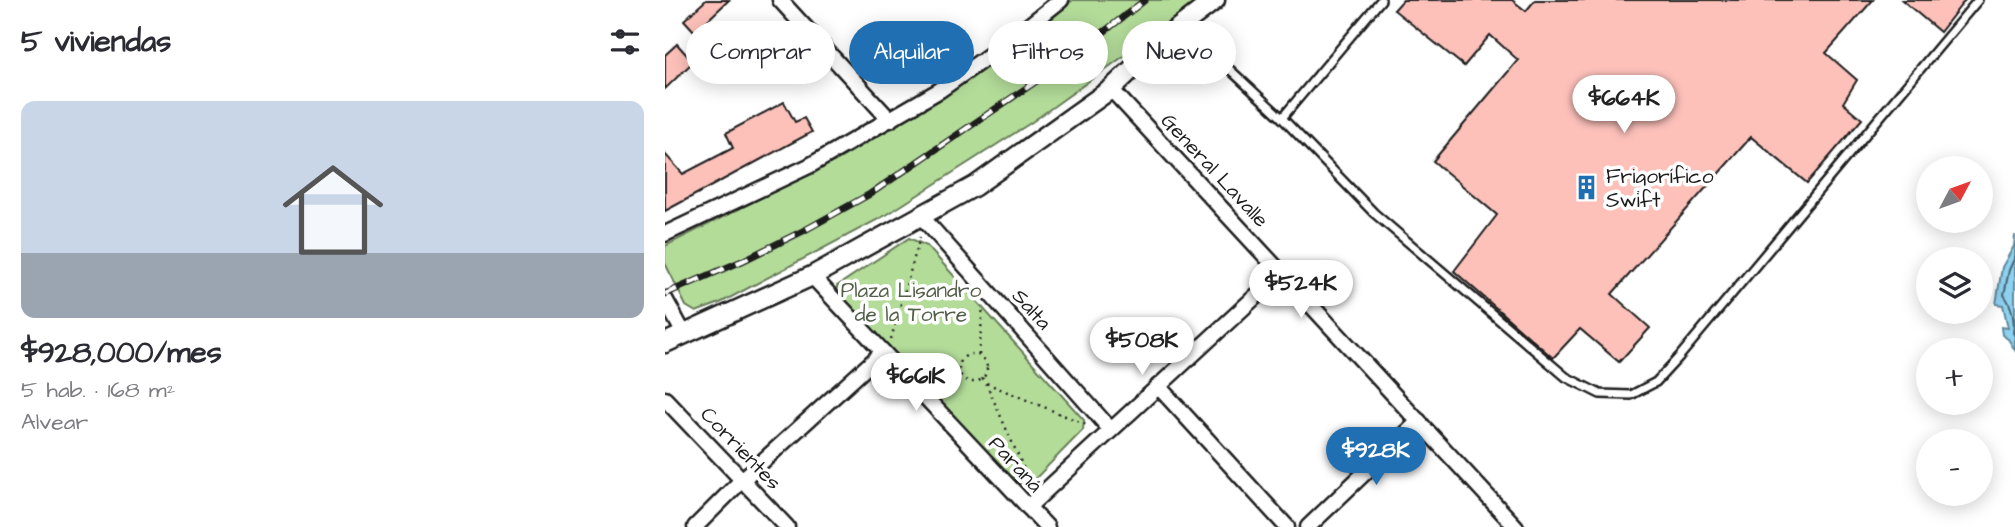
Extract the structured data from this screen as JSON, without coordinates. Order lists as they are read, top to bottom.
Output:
{
  "streets": {
    "street": [
      "General Lavalle",
      "Salta",
      "Corrientes",
      "Paraná"
    ]
  },
  "parks": ["Plaza Lisandro de la Torre"],
  "places": {
    "building": ["Frigorífico Swift"]
  },
  "north": "top right",
  "page": {
    "heading": "5 viviendas",
    "chip": [
      "Comprar",
      "Alquilar",
      "Filtros",
      "Nuevo"
    ],
    "price": [
      "$664K",
      "$524K",
      "$508K",
      "$661K",
      "$928K"
    ],
    "list": [
      {
        "name": "$928,000/mes",
        "note": "5 hab. · 168 m² · Alvear"
      }
    ],
    "map_buttons": ["+", "−"]
  }
}
